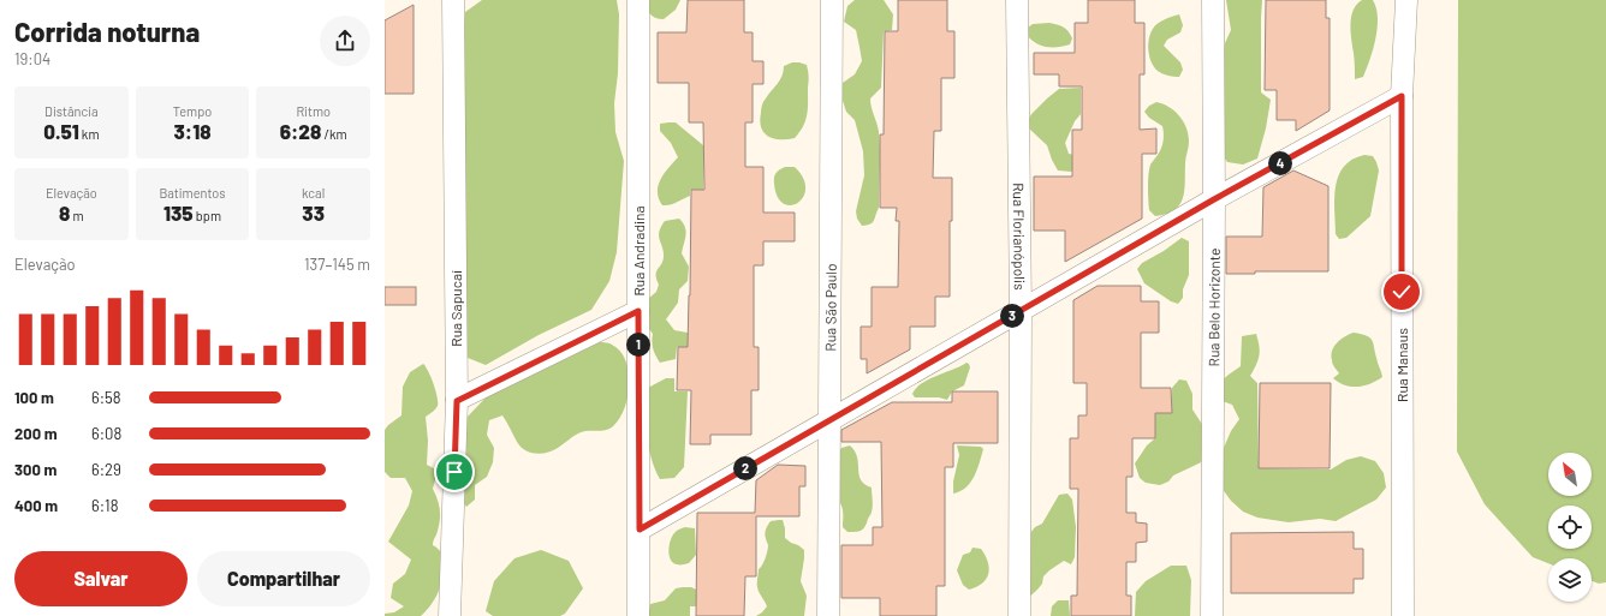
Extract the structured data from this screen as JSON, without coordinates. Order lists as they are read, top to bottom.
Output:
{
  "streets": {
    "street": [
      "Rua Florianópolis",
      "Rua Andradina",
      "Rua Sapucaí",
      "Rua São Paulo",
      "Rua Belo Horizonte",
      "Rua Manaus"
    ]
  },
  "north": "top left",
  "page": {
    "heading": ["Corrida noturna", "19:04"],
    "stats": [
      ["Distância", "0.51 km"],
      ["Tempo", "3:18"],
      ["Ritmo", "6:28 /km"],
      ["Elevação", "8 m"],
      ["Batimentos", "135 bpm"],
      ["kcal", "33"]
    ],
    "pins": [
      "4",
      "3",
      "1",
      "2"
    ],
    "chart": ["Elevação", "137–145 m"],
    "list": [
      {
        "name": "100 m",
        "note": "6:58"
      },
      {
        "name": "200 m",
        "note": "6:08"
      },
      {
        "name": "300 m",
        "note": "6:29"
      },
      {
        "name": "400 m",
        "note": "6:18"
      }
    ],
    "buttons": ["Salvar", "Compartilhar"]
  }
}
